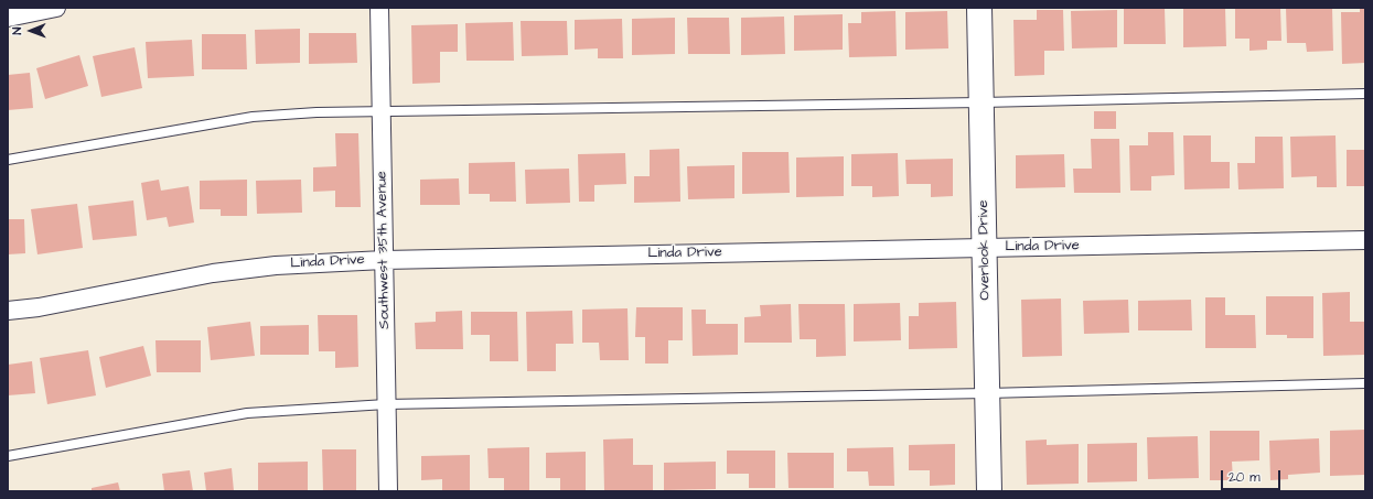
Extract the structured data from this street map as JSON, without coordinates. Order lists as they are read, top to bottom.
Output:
{
  "streets": {
    "street": ["Linda Drive", "Southwest 35th Avenue", "Overlook Drive"]
  },
  "crossings": [
    ["Linda Drive", "Southwest 35th Avenue"],
    ["Linda Drive", "Overlook Drive"]
  ],
  "scale_bar": "20 m",
  "north": "left"
}
